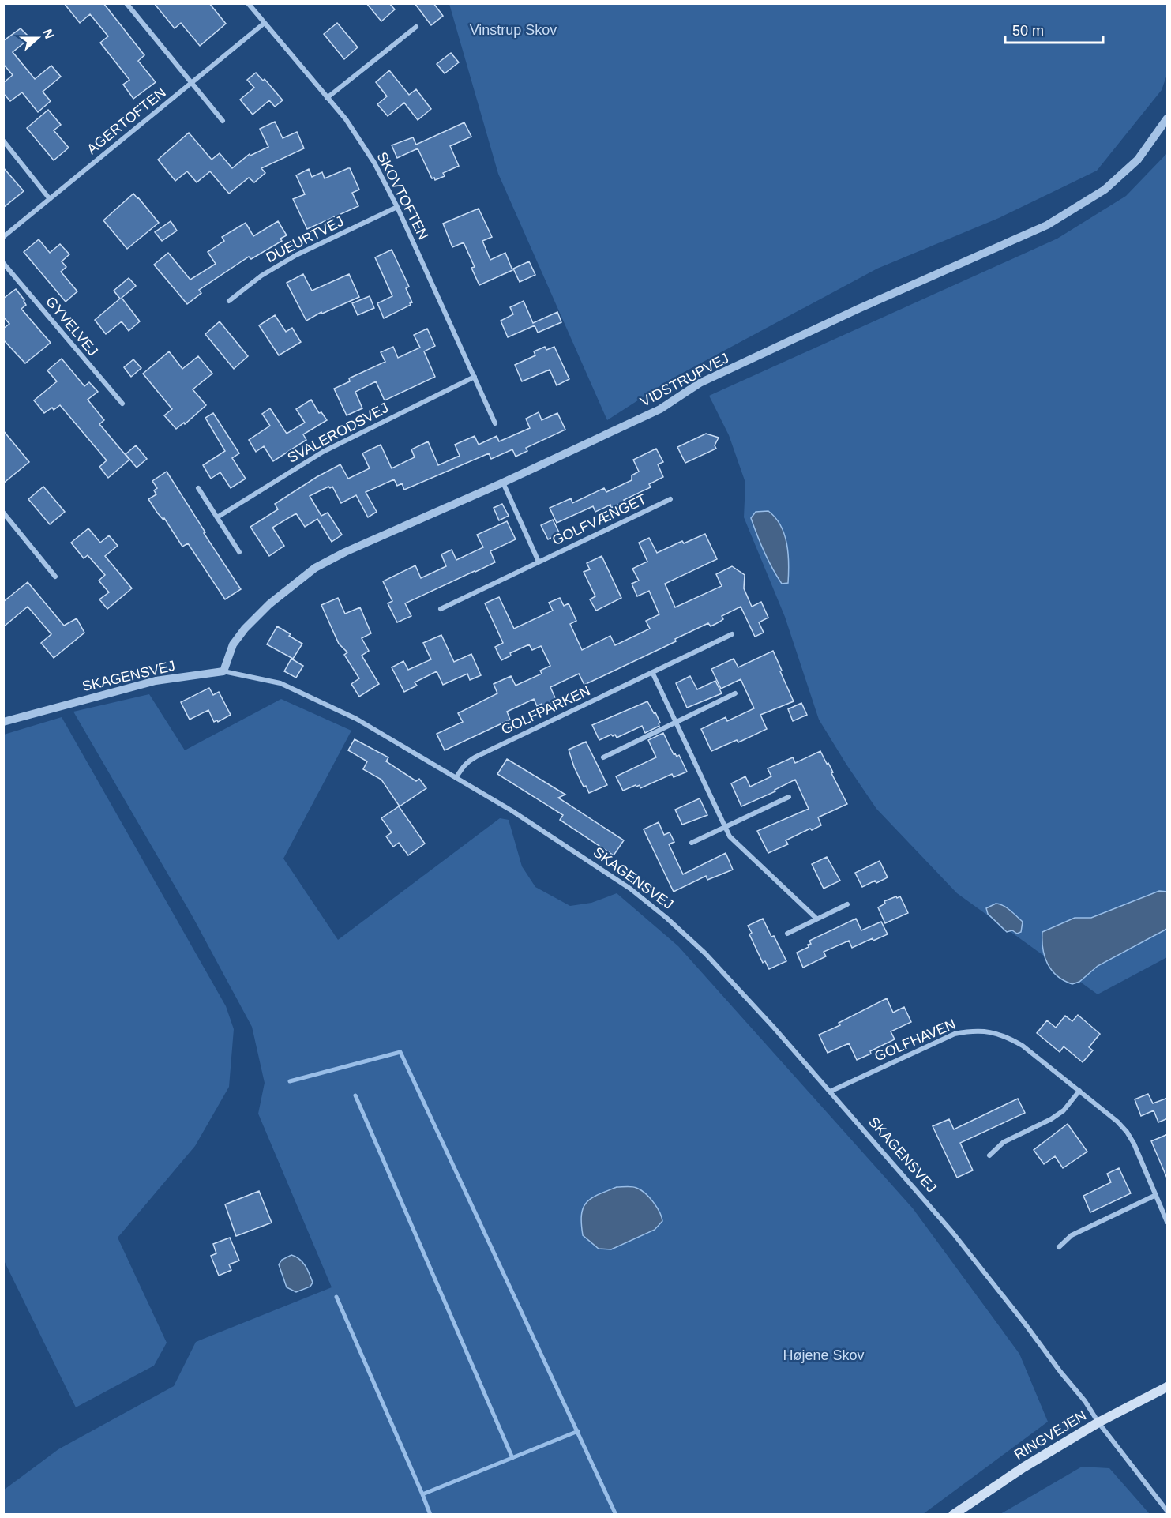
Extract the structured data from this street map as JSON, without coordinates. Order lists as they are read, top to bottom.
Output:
{
  "streets": {
    "main road": ["RINGVEJEN"],
    "street": [
      "AGERTOFTEN",
      "SKOVTOFTEN",
      "DUEURTVEJ",
      "GYVELVEJ",
      "VIDSTRUPVEJ",
      "SVALERODSVEJ",
      "GOLFVÆNGET",
      "SKAGENSVEJ",
      "GOLFPARKEN",
      "GOLFHAVEN"
    ]
  },
  "crossings": [
    ["AGERTOFTEN", "SKOVTOFTEN"],
    ["SKOVTOFTEN", "DUEURTVEJ"],
    ["SKOVTOFTEN", "SVALERODSVEJ"],
    ["VIDSTRUPVEJ", "SKAGENSVEJ"],
    ["SKAGENSVEJ", "GOLFPARKEN"],
    ["SKAGENSVEJ", "GOLFHAVEN"],
    ["SKAGENSVEJ", "RINGVEJEN"]
  ],
  "parks": ["Vinstrup Skov", "Højene Skov"],
  "scale_bar": "50 m",
  "north": "right"
}
